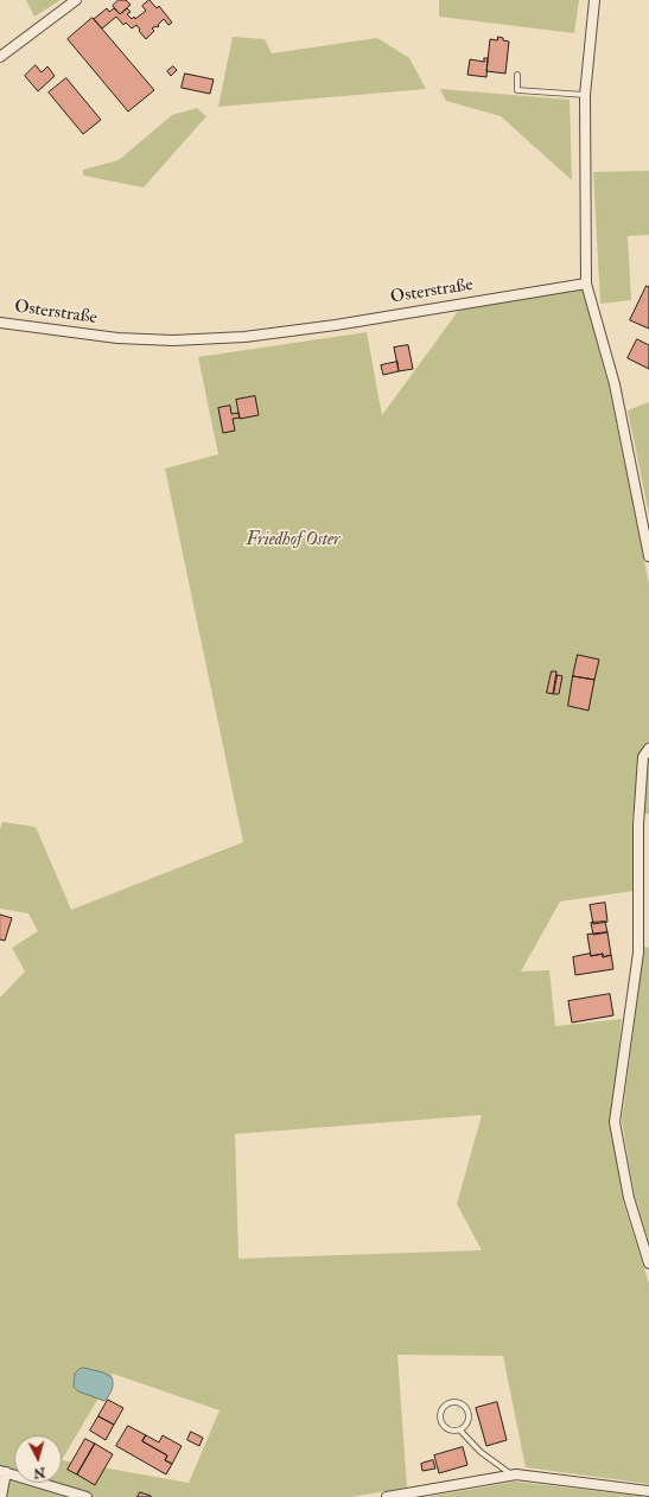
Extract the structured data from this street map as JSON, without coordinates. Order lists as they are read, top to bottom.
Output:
{
  "streets": {
    "street": ["Osterstraße"]
  },
  "parks": ["Friedhof Oster"],
  "north": "bottom"
}
